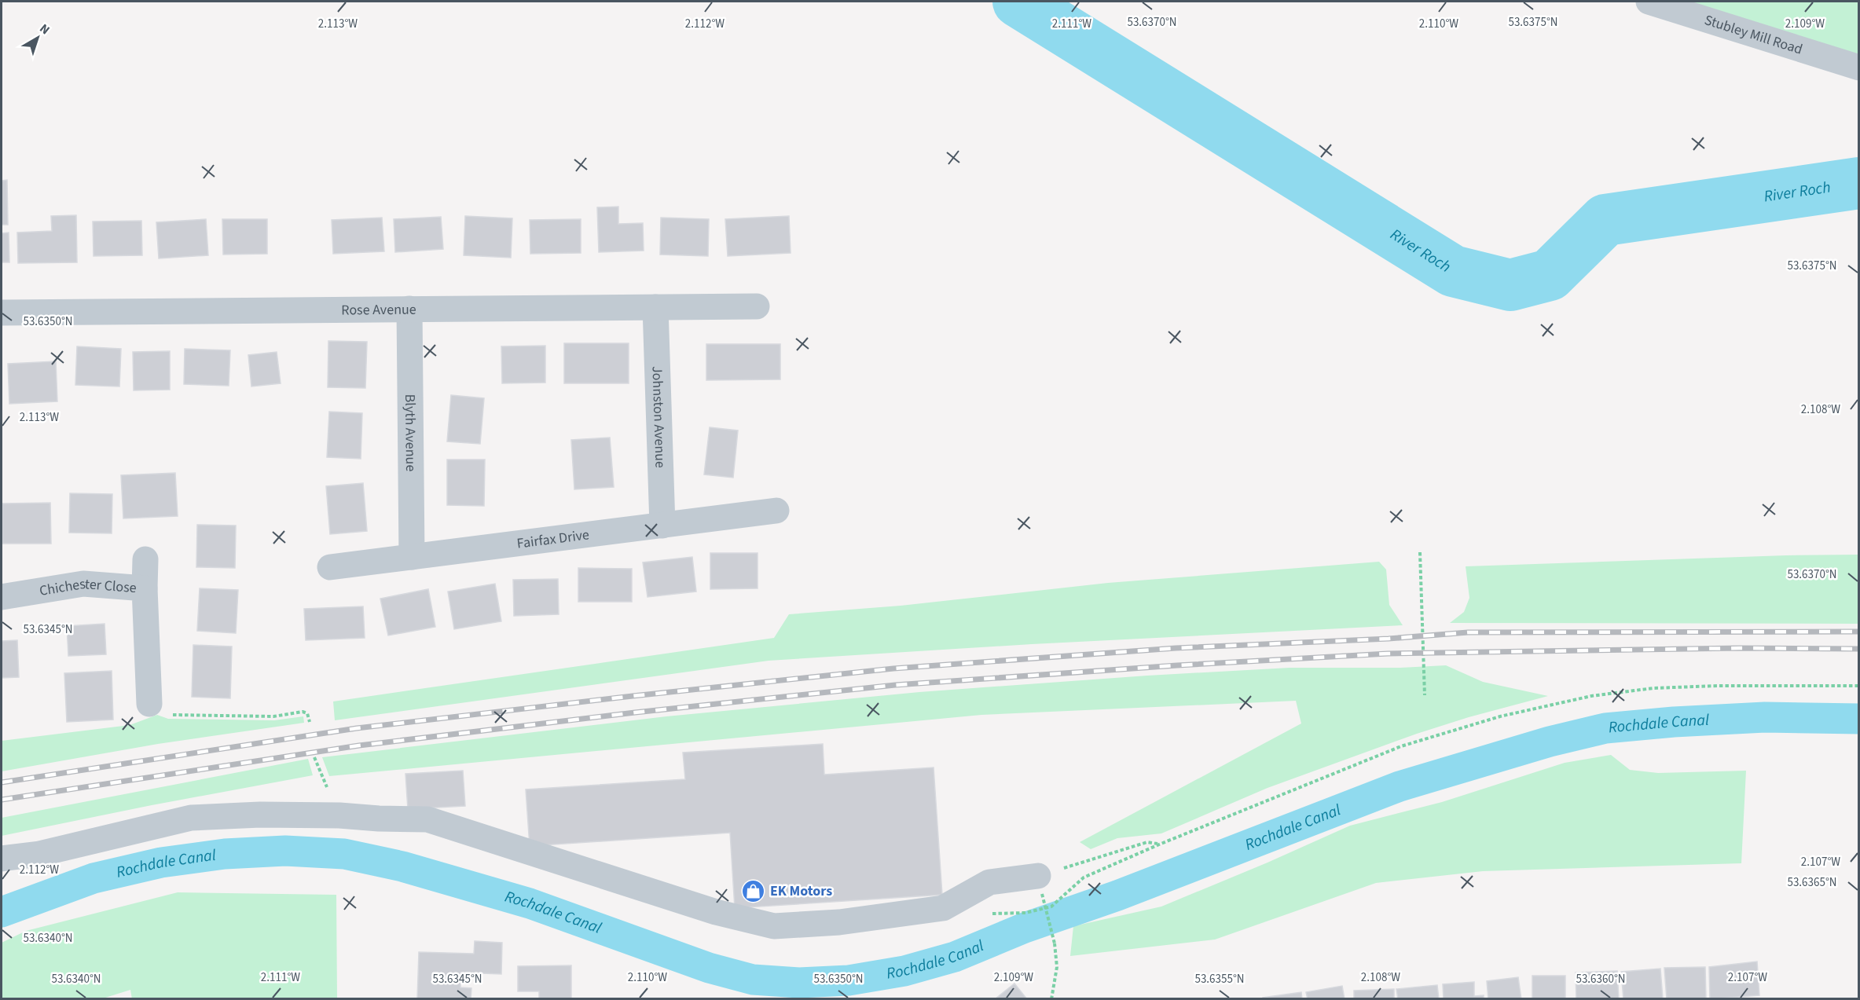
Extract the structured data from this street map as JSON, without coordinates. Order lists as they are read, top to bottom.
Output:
{
  "streets": {
    "street": [
      "Stubley Mill Road",
      "Rose Avenue",
      "Johnston Avenue",
      "Blyth Avenue",
      "Fairfax Drive",
      "Chichester Close"
    ]
  },
  "crossings": [
    ["Rose Avenue", "Johnston Avenue"],
    ["Rose Avenue", "Blyth Avenue"],
    ["Johnston Avenue", "Fairfax Drive"],
    ["Blyth Avenue", "Fairfax Drive"]
  ],
  "water": ["River Roch", "Rochdale Canal"],
  "places": {
    "shop": ["EK Motors"]
  },
  "north": "top right",
  "coordinates": [
    "53.6370°N",
    "53.6375°N",
    "2.113°W",
    "2.112°W",
    "2.111°W",
    "2.110°W",
    "2.109°W",
    "53.6350°N",
    "2.108°W",
    "53.6345°N",
    "2.107°W",
    "53.6365°N",
    "53.6340°N",
    "53.6355°N",
    "53.6360°N"
  ]
}
